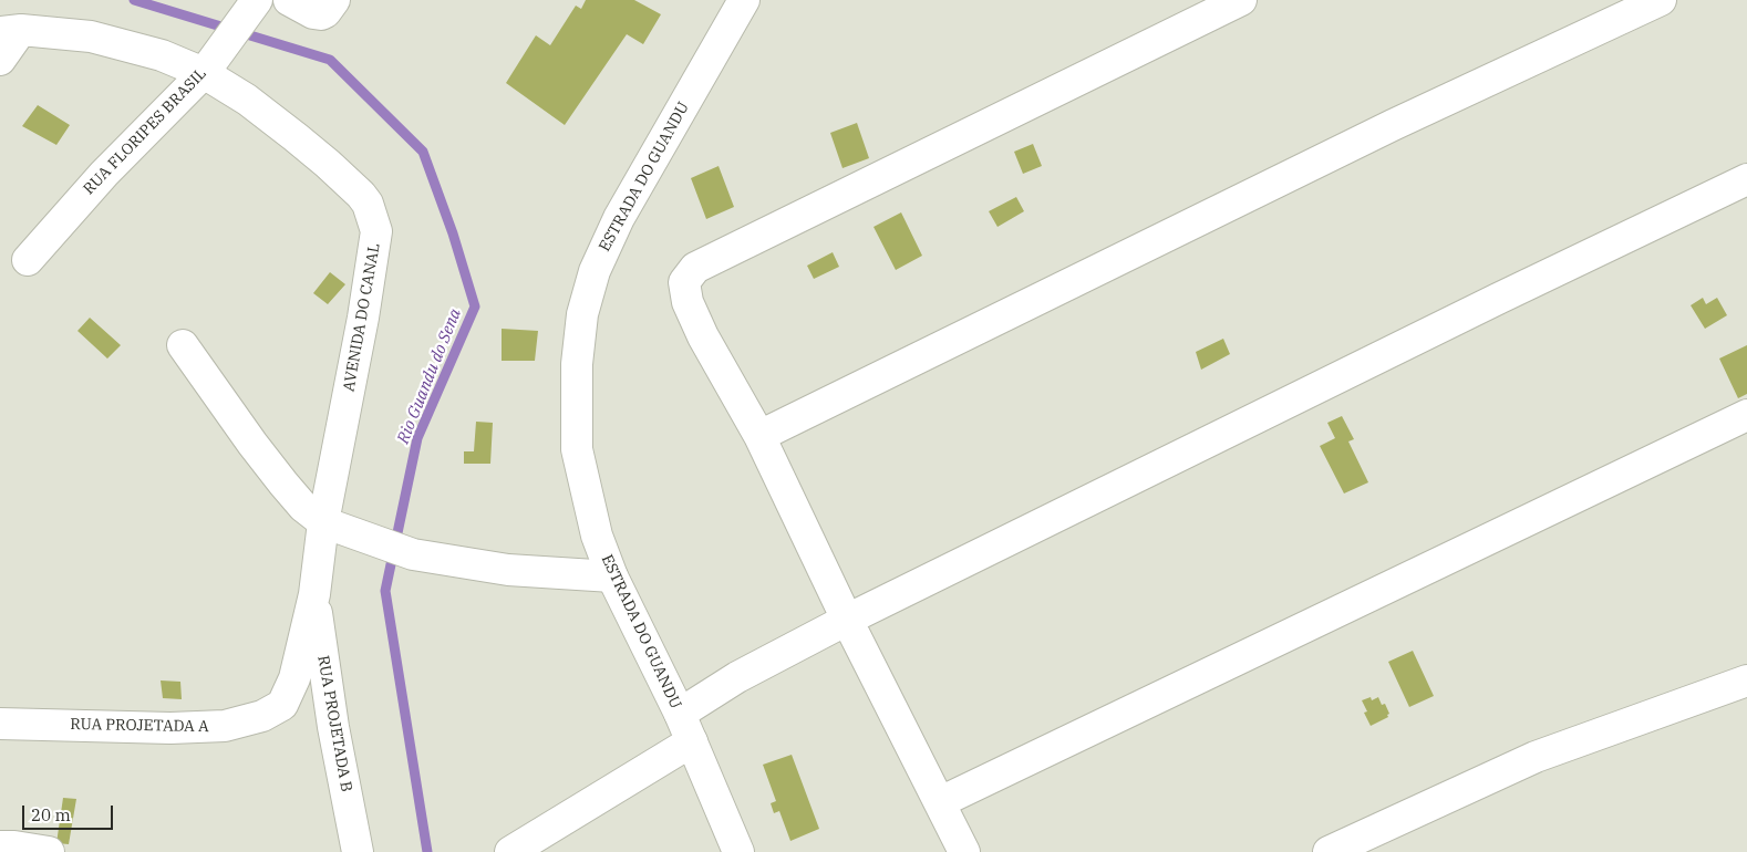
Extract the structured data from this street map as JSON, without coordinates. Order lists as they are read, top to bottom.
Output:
{
  "streets": {
    "street": [
      "RUA FLORIPES BRASIL",
      "ESTRADA DO GUANDU",
      "AVENIDA DO CANAL",
      "RUA PROJETADA B",
      "RUA PROJETADA A"
    ]
  },
  "crossings": [
    ["RUA FLORIPES BRASIL", "AVENIDA DO CANAL"],
    ["AVENIDA DO CANAL", "RUA PROJETADA B"],
    ["AVENIDA DO CANAL", "RUA PROJETADA A"]
  ],
  "water": ["Rio Guandu do Sena"],
  "scale_bar": "20 m"
}
